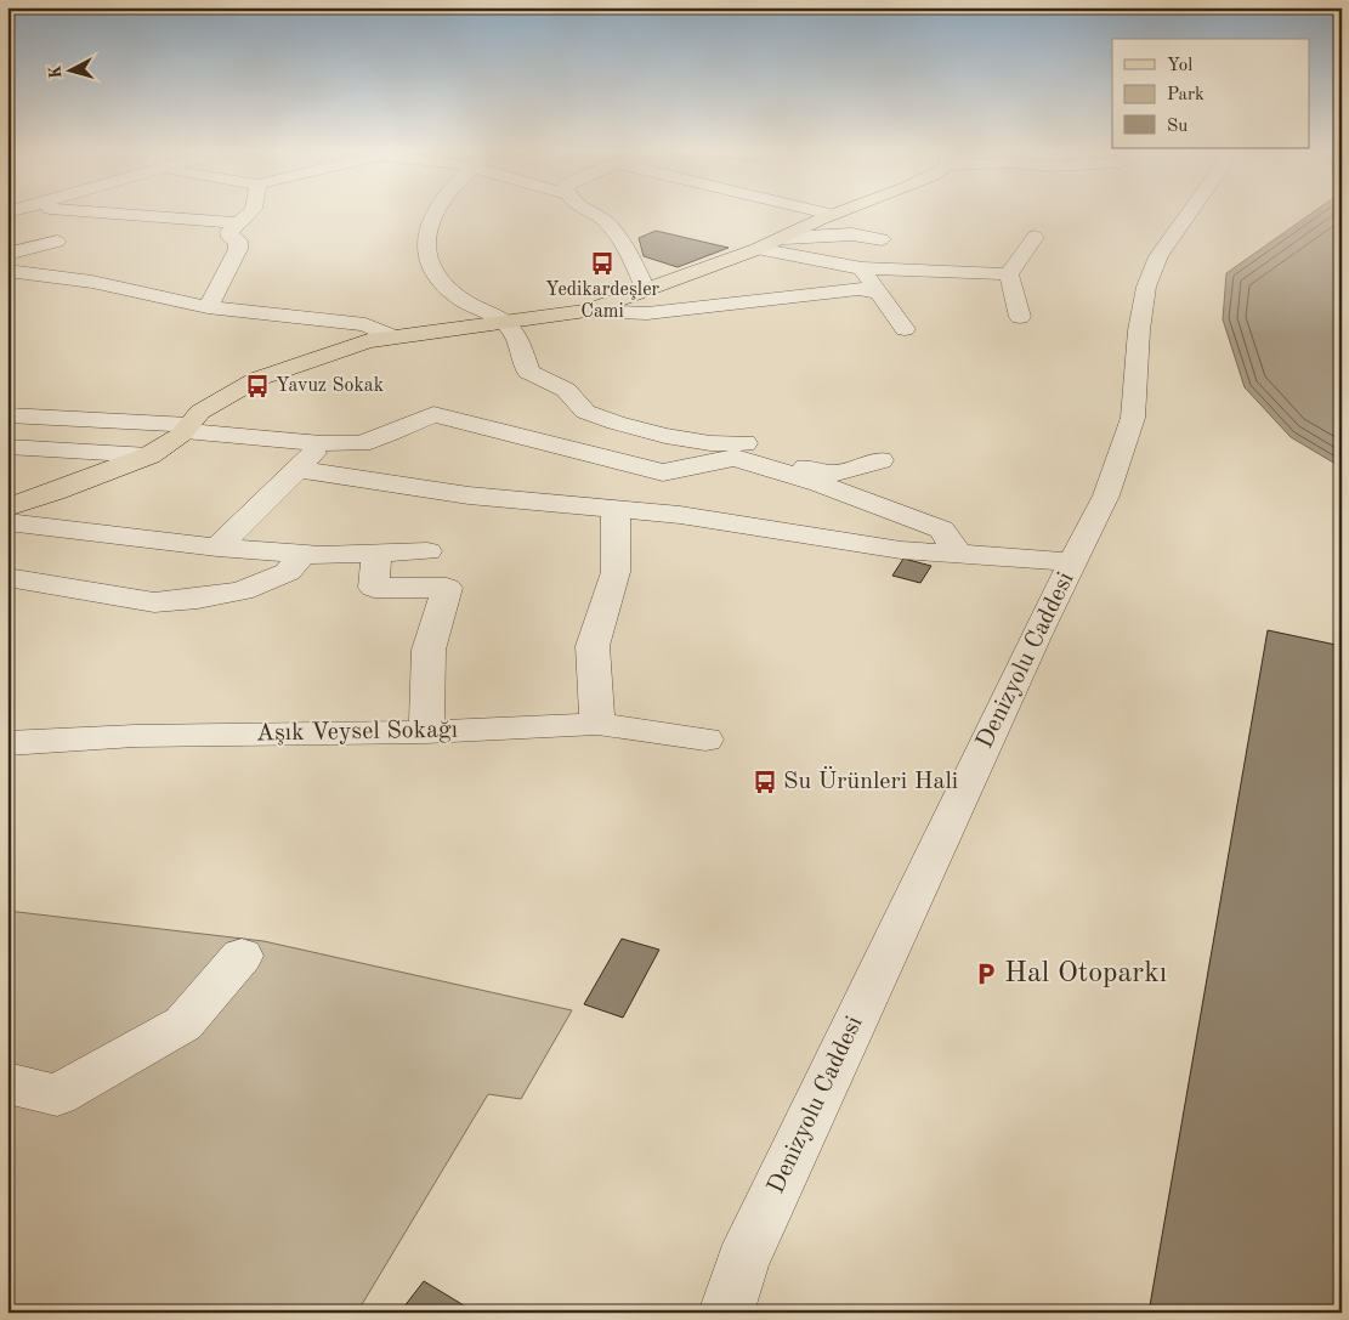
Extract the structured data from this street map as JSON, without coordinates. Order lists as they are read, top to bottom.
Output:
{
  "streets": {
    "street": ["Denizyolu Caddesi", "Aşık Veysel Sokağı"]
  },
  "places": {
    "bus stop": ["Yedikardeşler Cami", "Yavuz Sokak", "Su Ürünleri Hali"],
    "parking": ["Hal Otoparkı"]
  },
  "legend": ["Yol", "Park", "Su"],
  "north": "left"
}
